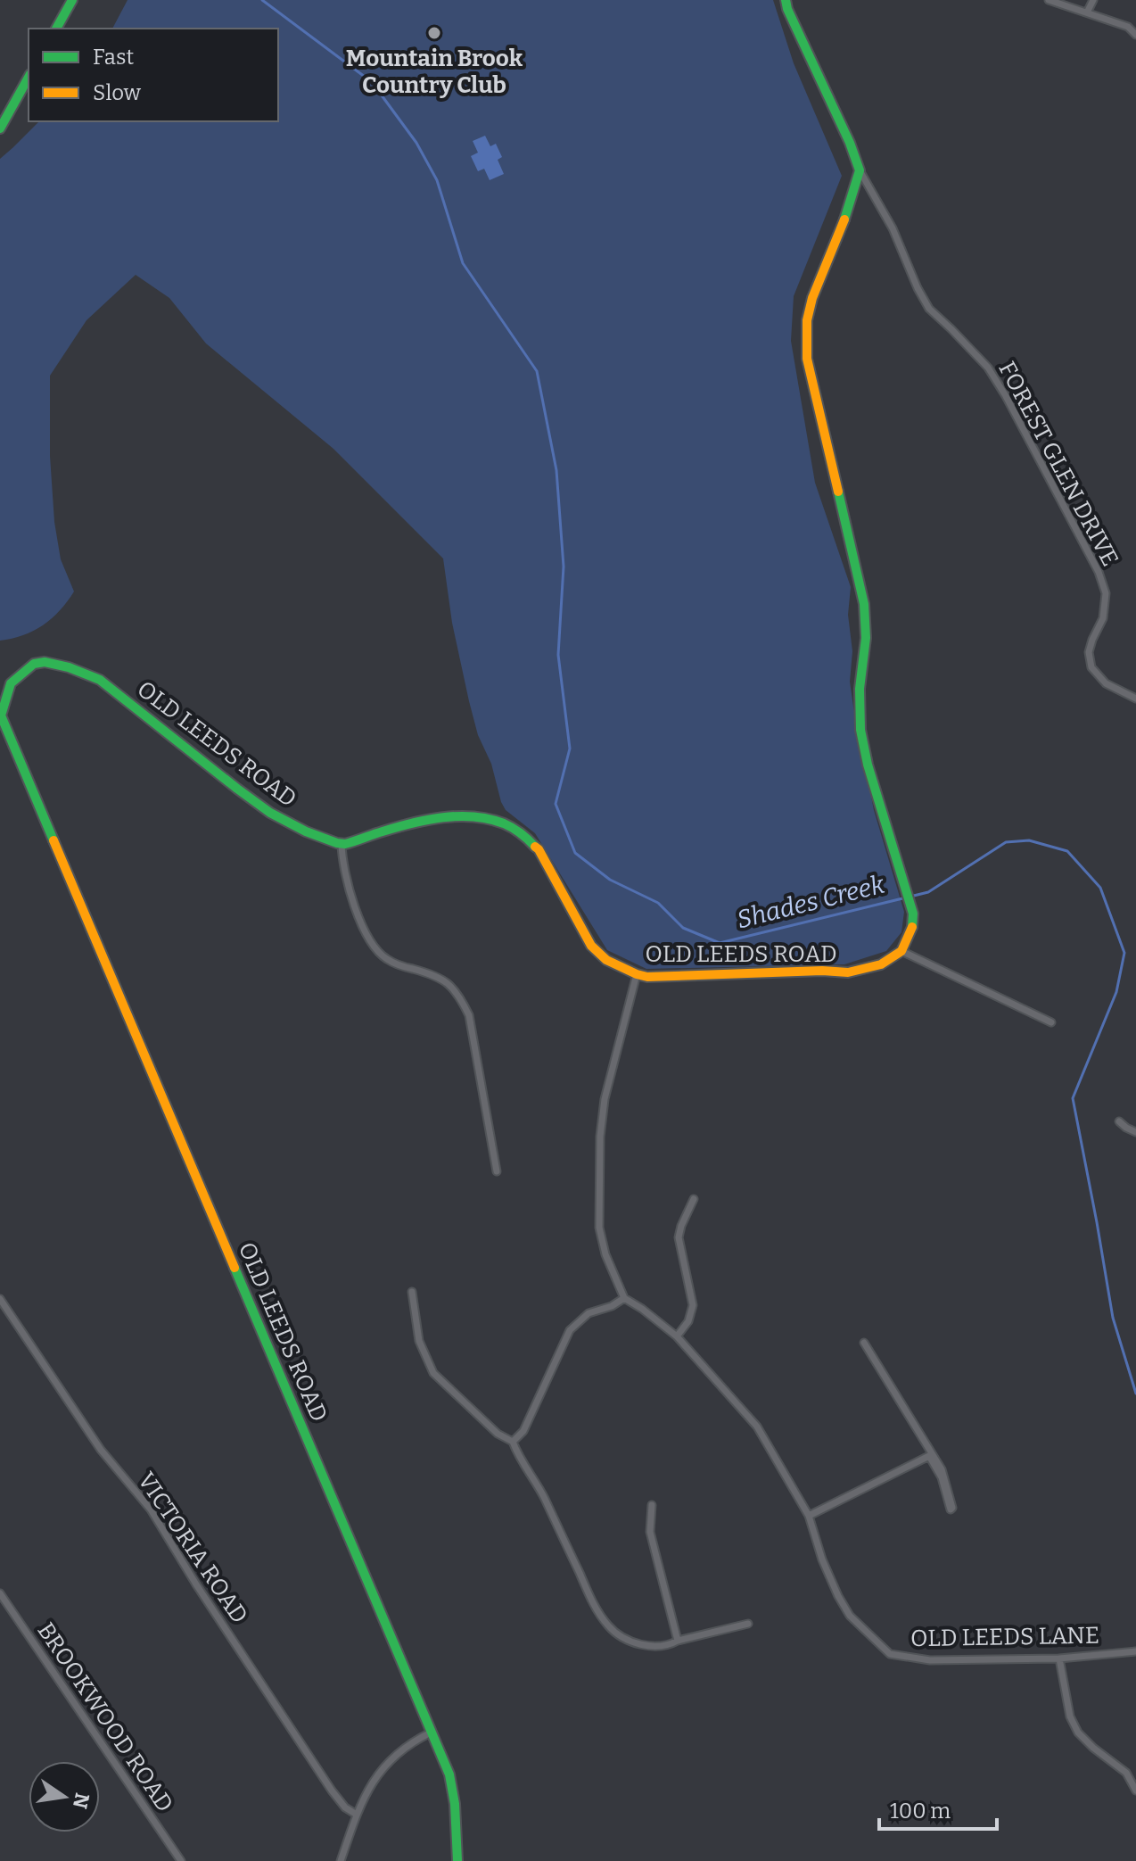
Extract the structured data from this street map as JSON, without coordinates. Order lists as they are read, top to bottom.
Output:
{
  "streets": {
    "main road": ["OLD LEEDS ROAD"],
    "street": [
      "FOREST GLEN DRIVE",
      "VICTORIA ROAD",
      "OLD LEEDS LANE",
      "BROOKWOOD ROAD"
    ]
  },
  "water": ["Shades Creek"],
  "places": ["Mountain Brook Country Club"],
  "legend": ["Fast", "Slow"],
  "scale_bar": "100 m",
  "north": "right"
}
